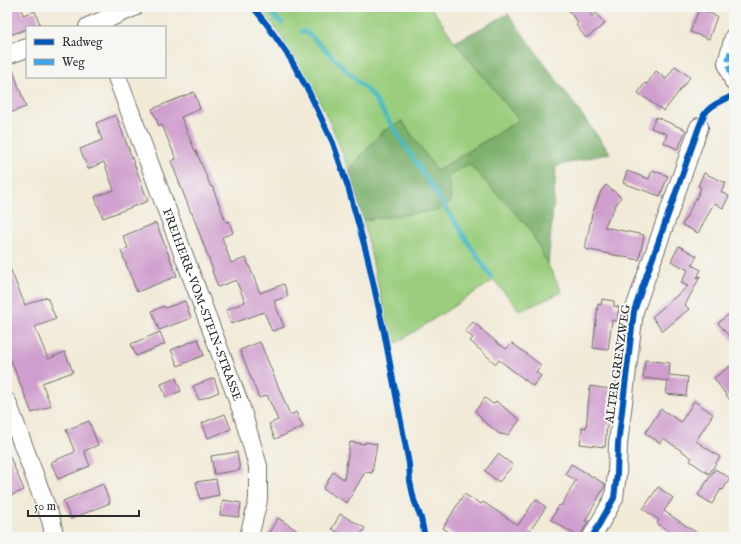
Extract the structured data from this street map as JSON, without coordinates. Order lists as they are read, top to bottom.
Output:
{
  "streets": {
    "street": ["FREIHERR-VOM-STEIN-STRASSE", "ALTER GRENZWEG"]
  },
  "legend": ["Radweg", "Weg"],
  "scale_bar": "50 m"
}
